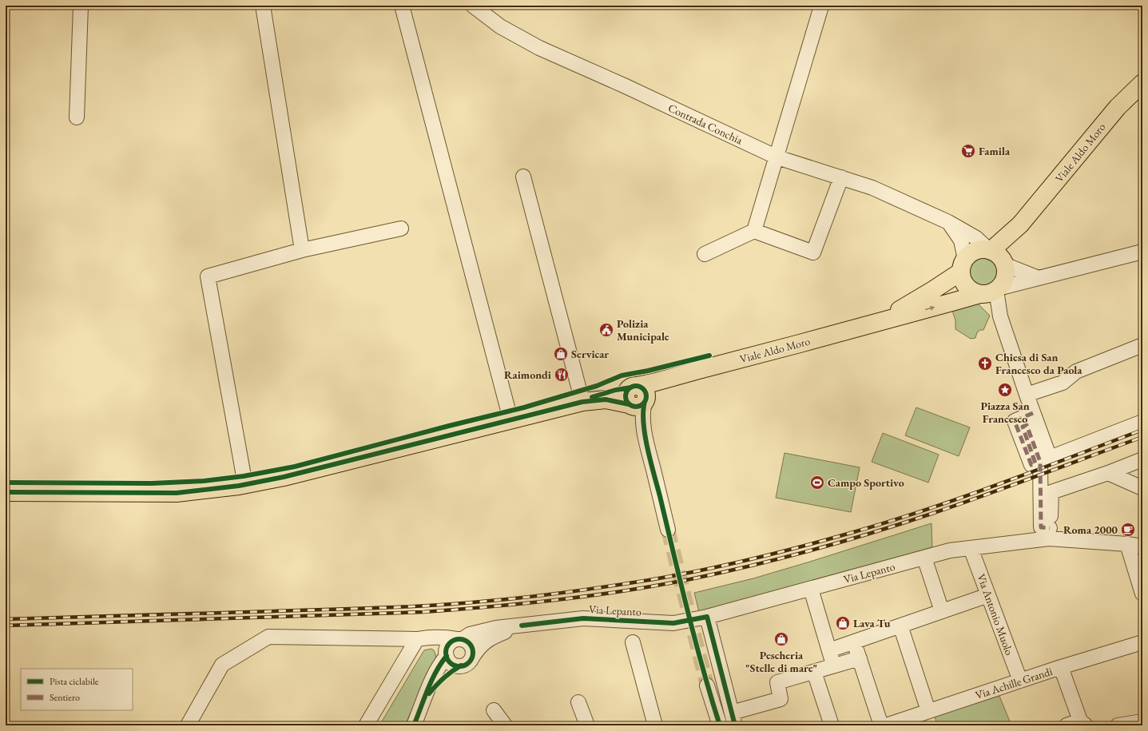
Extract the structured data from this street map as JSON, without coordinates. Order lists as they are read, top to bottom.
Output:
{
  "streets": {
    "main road": ["Viale Aldo Moro"],
    "street": [
      "Contrada Conchia",
      "Via Lepanto",
      "Via Antonio Muolo",
      "Via Achille Grandi"
    ]
  },
  "crossings": [
    ["Contrada Conchia", "Viale Aldo Moro"],
    ["Via Lepanto", "Via Antonio Muolo"],
    ["Via Antonio Muolo", "Via Achille Grandi"]
  ],
  "places": {
    "supermarket": ["Famila"],
    "public building": ["Polizia Municipale"],
    "shop": ["Servicar", "Lava Tu", "Pescheria \"Stelle di mare\""],
    "church": ["Chiesa di San Francesco da Paola"],
    "restaurant": ["Raimondi"],
    "place": ["Piazza San Francesco"],
    "sports": ["Campo Sportivo"],
    "cafe": ["Roma 2000"]
  },
  "legend": ["Pista ciclabile", "Sentiero"]
}
